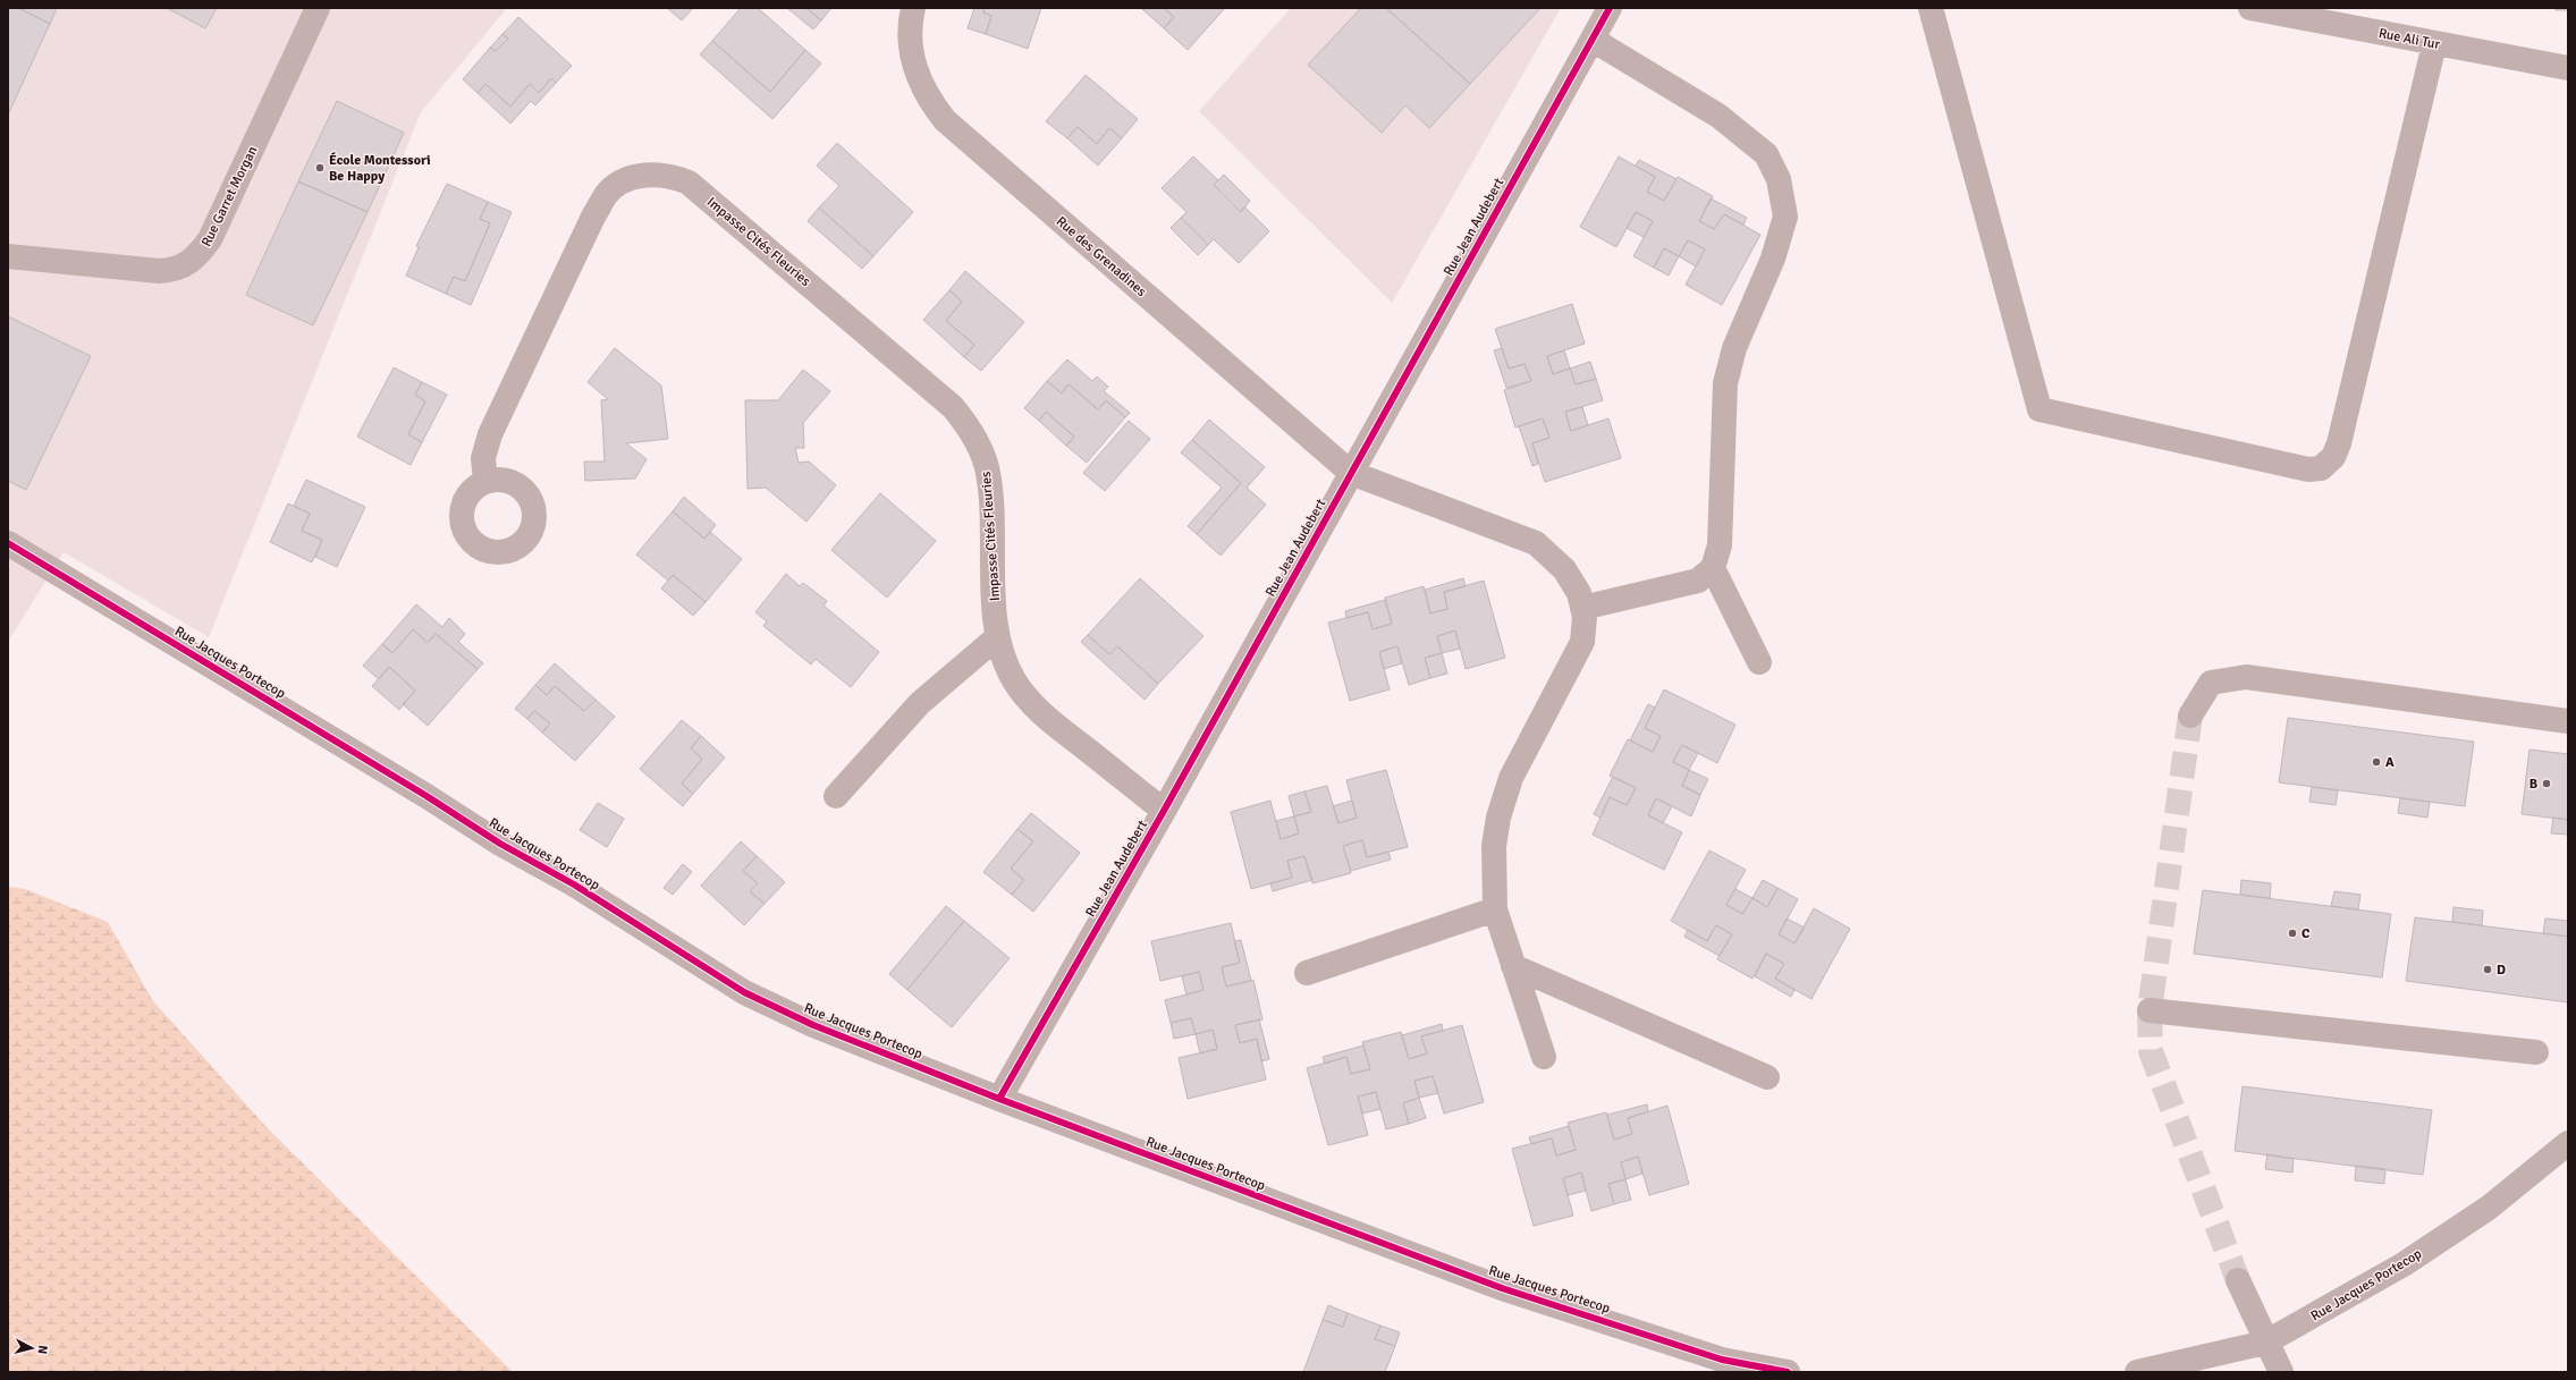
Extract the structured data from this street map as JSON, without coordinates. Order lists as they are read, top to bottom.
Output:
{
  "streets": {
    "street": [
      "Rue Ali Tur",
      "Rue Garret Morgan",
      "Rue Jean Audebert",
      "Impasse Cités Fleuries",
      "Rue des Grenadines",
      "Rue Jacques Portecop"
    ]
  },
  "crossings": [
    ["Rue Jean Audebert", "Impasse Cités Fleuries"],
    ["Rue Jean Audebert", "Rue des Grenadines"],
    ["Rue Jean Audebert", "Rue Jacques Portecop"]
  ],
  "places": [
    "École Montessori Be Happy",
    "A",
    "B",
    "C",
    "D"
  ],
  "north": "right"
}
